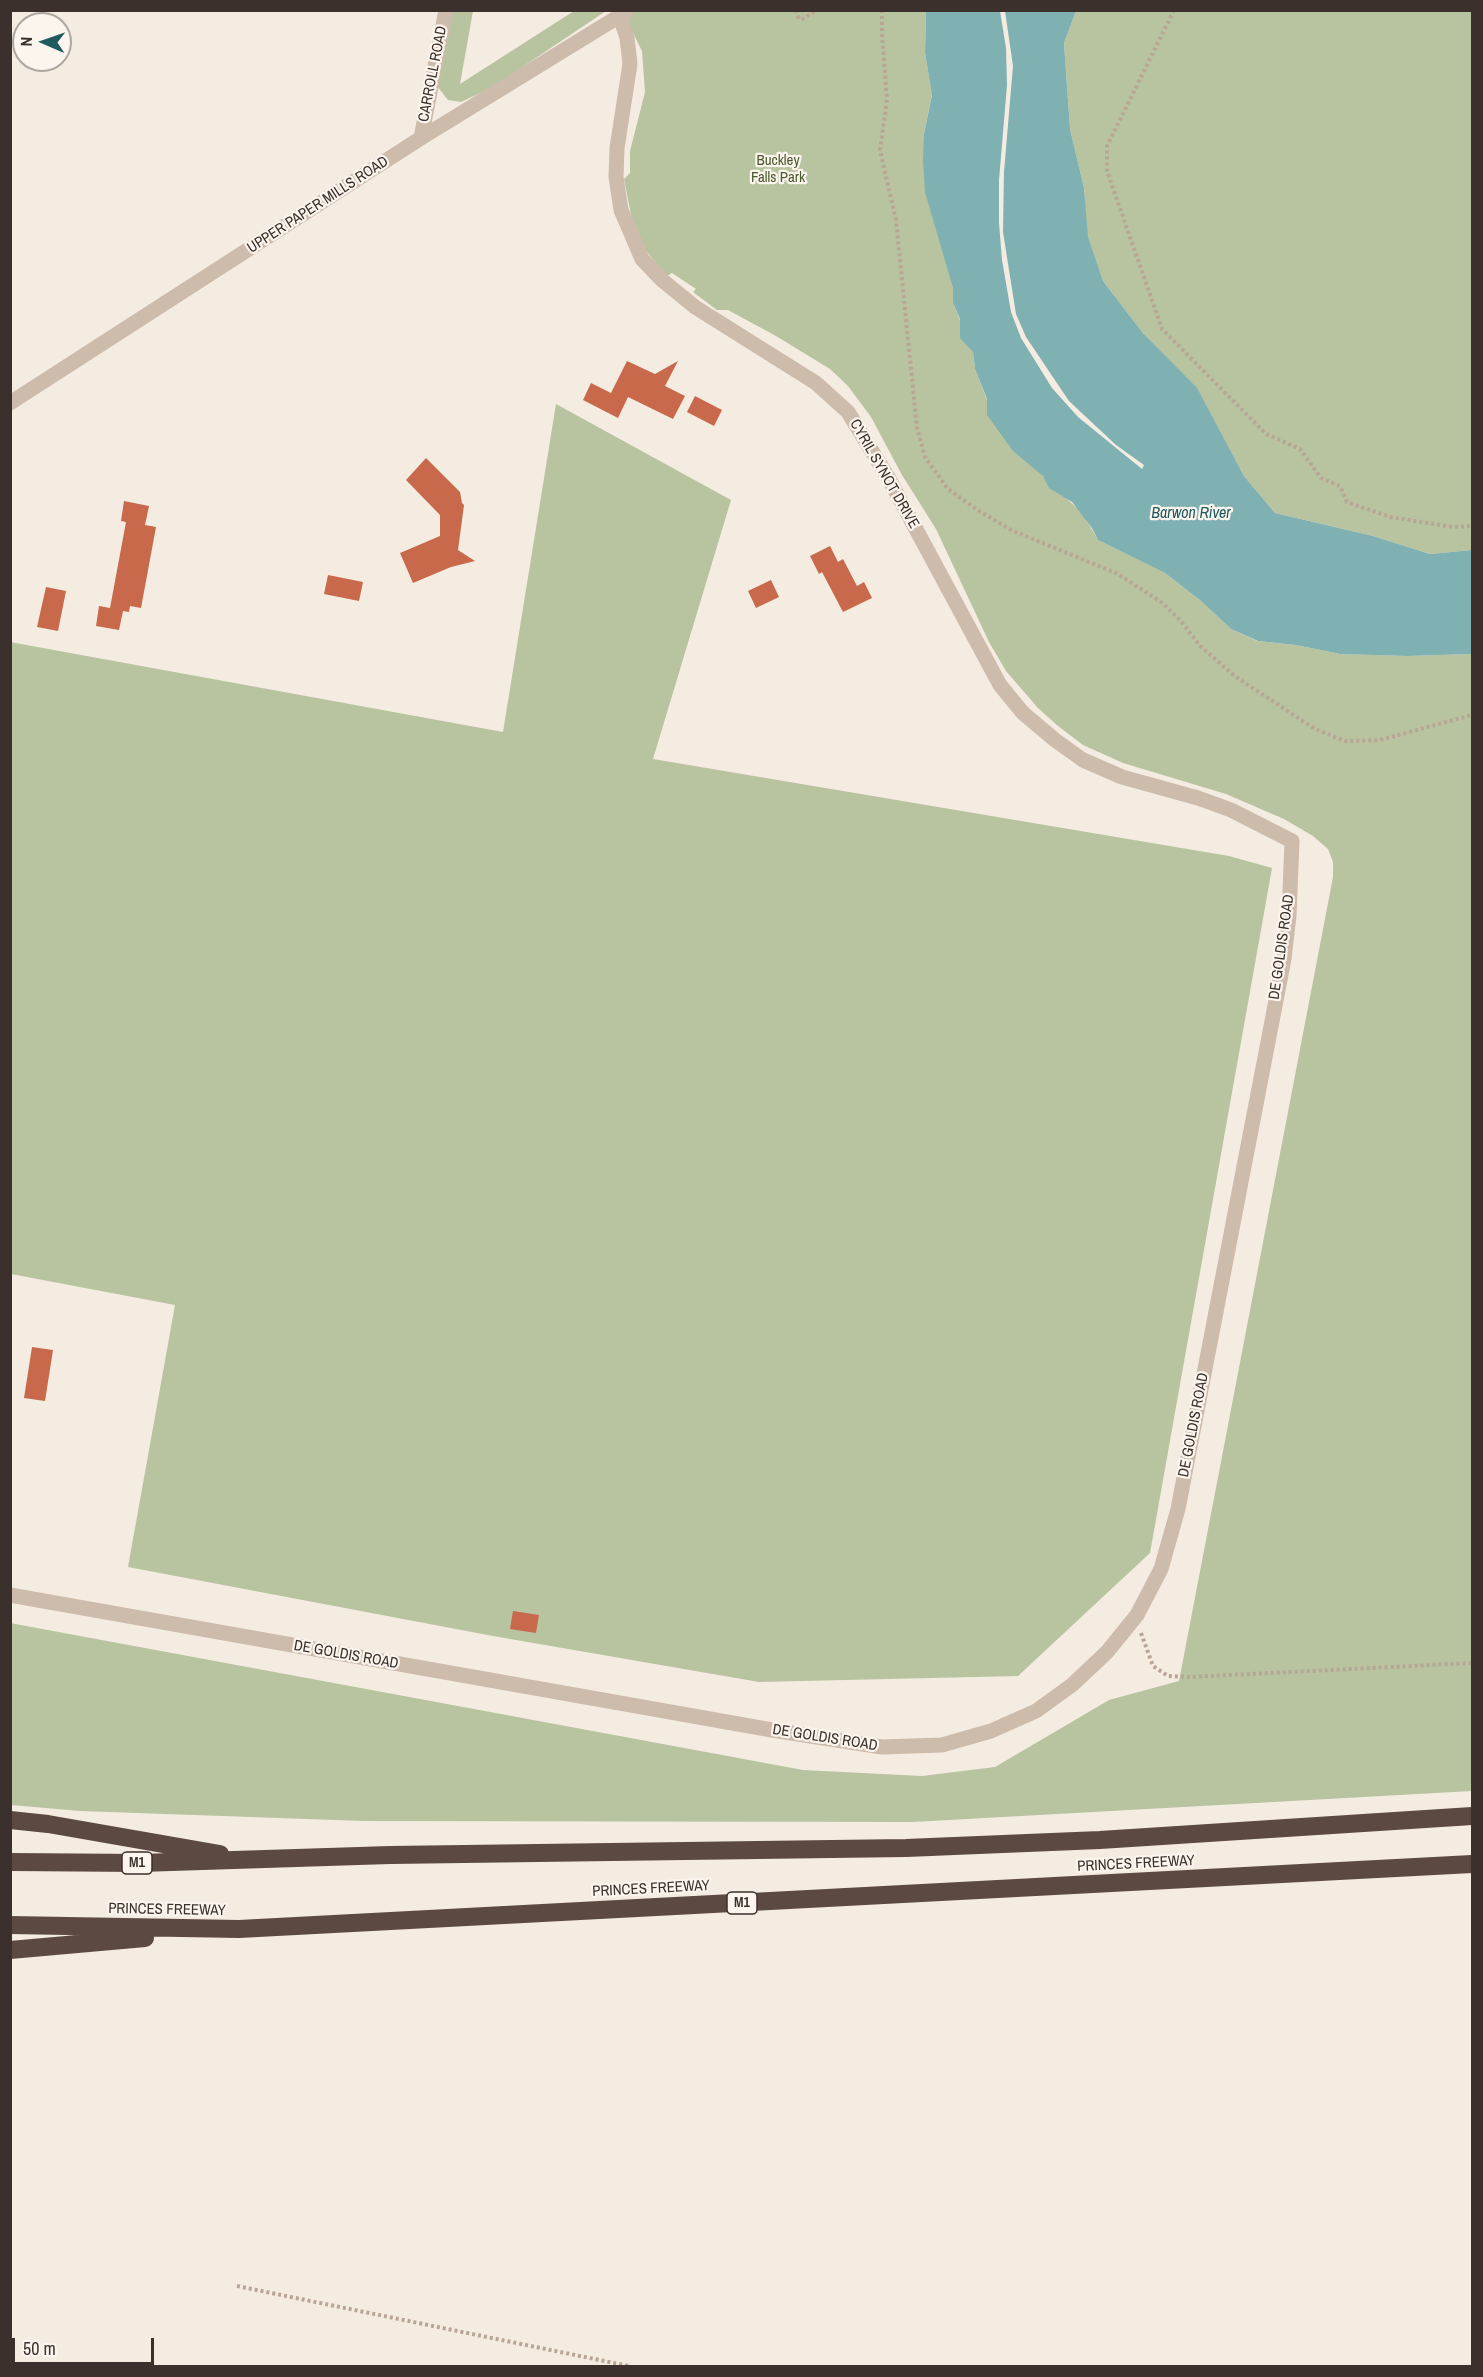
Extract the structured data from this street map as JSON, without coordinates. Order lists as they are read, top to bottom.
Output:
{
  "streets": {
    "highway": ["M1", "PRINCES FREEWAY"],
    "street": [
      "CARROLL ROAD",
      "UPPER PAPER MILLS ROAD",
      "CYRIL SYNOT DRIVE",
      "DE GOLDIS ROAD"
    ]
  },
  "crossings": [
    ["CARROLL ROAD", "UPPER PAPER MILLS ROAD"],
    ["UPPER PAPER MILLS ROAD", "CYRIL SYNOT DRIVE"],
    ["CYRIL SYNOT DRIVE", "DE GOLDIS ROAD"]
  ],
  "water": ["Barwon River"],
  "parks": ["Buckley Falls Park"],
  "scale_bar": "50 m",
  "north": "left"
}
